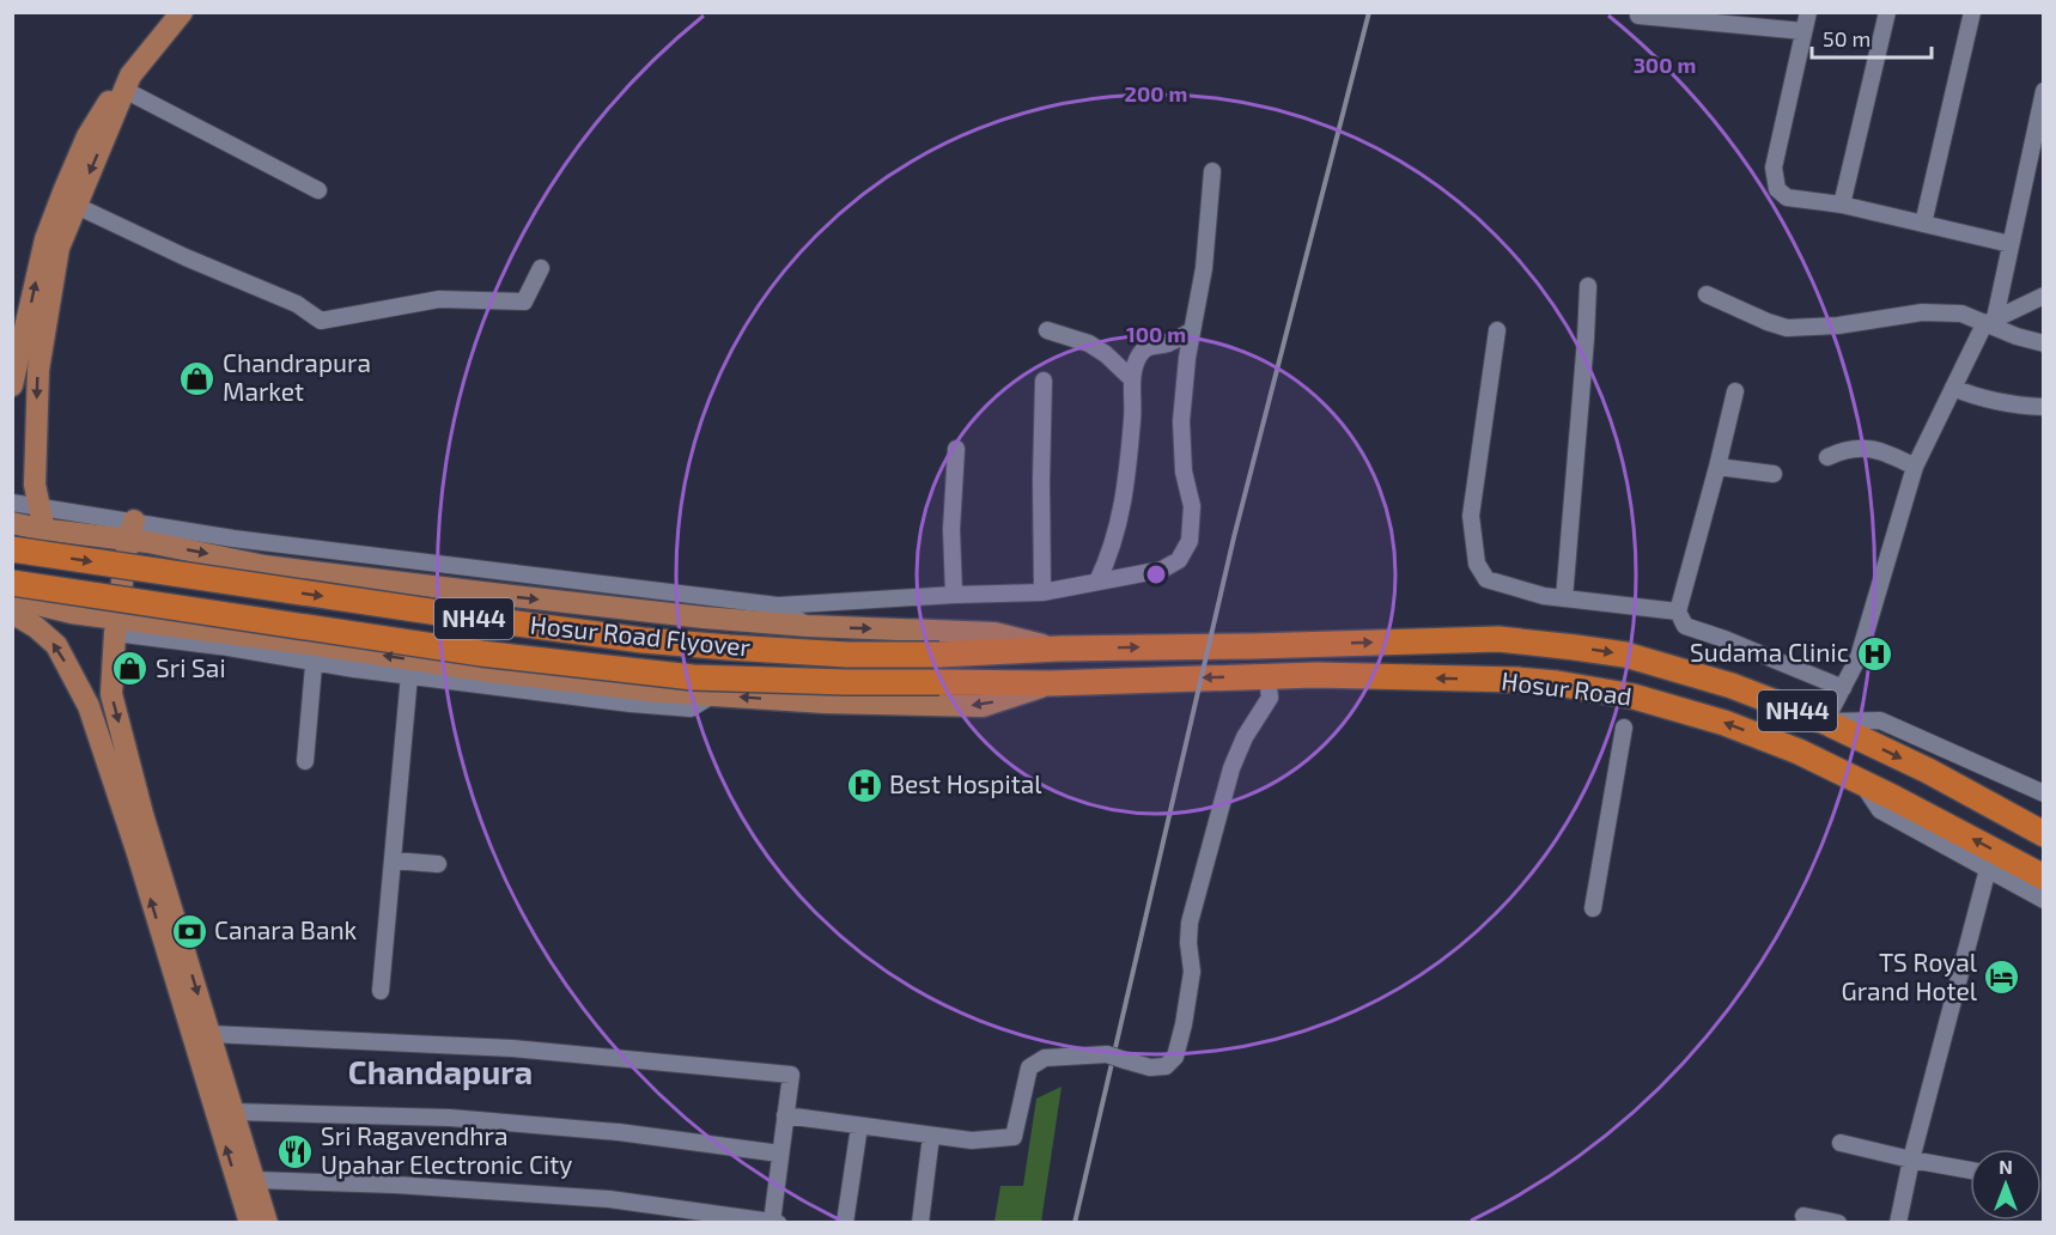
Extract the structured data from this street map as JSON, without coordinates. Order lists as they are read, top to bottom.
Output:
{
  "streets": {
    "highway": ["NH44", "Hosur Road Flyover", "Hosur Road"]
  },
  "crossings": [
    ["Hosur Road Flyover", "Hosur Road"]
  ],
  "districts": ["Chandapura"],
  "places": {
    "shop": ["Chandrapura Market", "Sri Sai"],
    "hospital": ["Sudama Clinic", "Best Hospital"],
    "bank": ["Canara Bank"],
    "hotel": ["TS Royal Grand Hotel"],
    "restaurant": ["Sri Ragavendhra Upahar Electronic City"]
  },
  "scale_bar": "50 m",
  "north": "top",
  "rings": ["300 m", "200 m", "100 m"]
}
